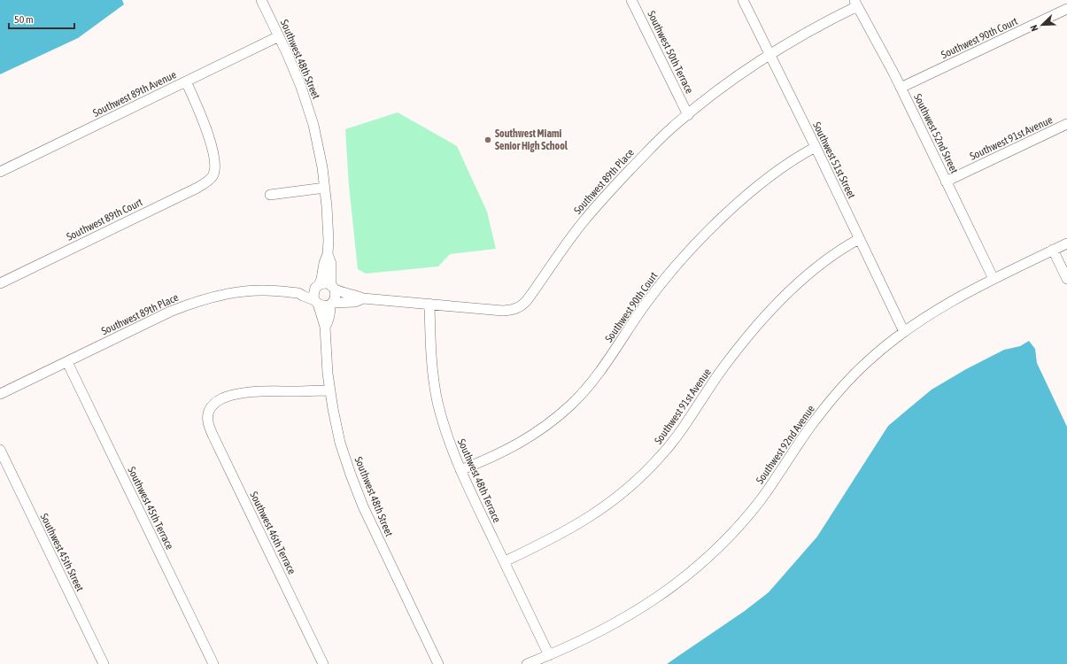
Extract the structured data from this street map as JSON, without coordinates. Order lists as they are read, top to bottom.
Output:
{
  "streets": {
    "street": [
      "Southwest 90th Court",
      "Southwest 50th Terrace",
      "Southwest 48th Street",
      "Southwest 89th Avenue",
      "Southwest 52nd Street",
      "Southwest 91st Avenue",
      "Southwest 51st Street",
      "Southwest 89th Place",
      "Southwest 89th Court",
      "Southwest 92nd Avenue",
      "Southwest 48th Terrace",
      "Southwest 45th Terrace",
      "Southwest 46th Terrace",
      "Southwest 45th Street"
    ]
  },
  "crossings": [
    ["Southwest 90th Court", "Southwest 52nd Street"],
    ["Southwest 90th Court", "Southwest 51st Street"],
    ["Southwest 90th Court", "Southwest 48th Terrace"],
    ["Southwest 50th Terrace", "Southwest 89th Place"],
    ["Southwest 48th Street", "Southwest 89th Avenue"],
    ["Southwest 48th Street", "Southwest 89th Place"],
    ["Southwest 48th Street", "Southwest 46th Terrace"],
    ["Southwest 89th Avenue", "Southwest 89th Court"],
    ["Southwest 52nd Street", "Southwest 91st Avenue"],
    ["Southwest 52nd Street", "Southwest 89th Place"],
    ["Southwest 52nd Street", "Southwest 92nd Avenue"],
    ["Southwest 91st Avenue", "Southwest 51st Street"],
    ["Southwest 91st Avenue", "Southwest 48th Terrace"],
    ["Southwest 51st Street", "Southwest 89th Place"],
    ["Southwest 51st Street", "Southwest 92nd Avenue"],
    ["Southwest 89th Place", "Southwest 48th Terrace"],
    ["Southwest 89th Place", "Southwest 45th Terrace"],
    ["Southwest 92nd Avenue", "Southwest 48th Terrace"]
  ],
  "places": ["Southwest Miami Senior High School"],
  "scale_bar": "50 m",
  "north": "bottom left"
}
